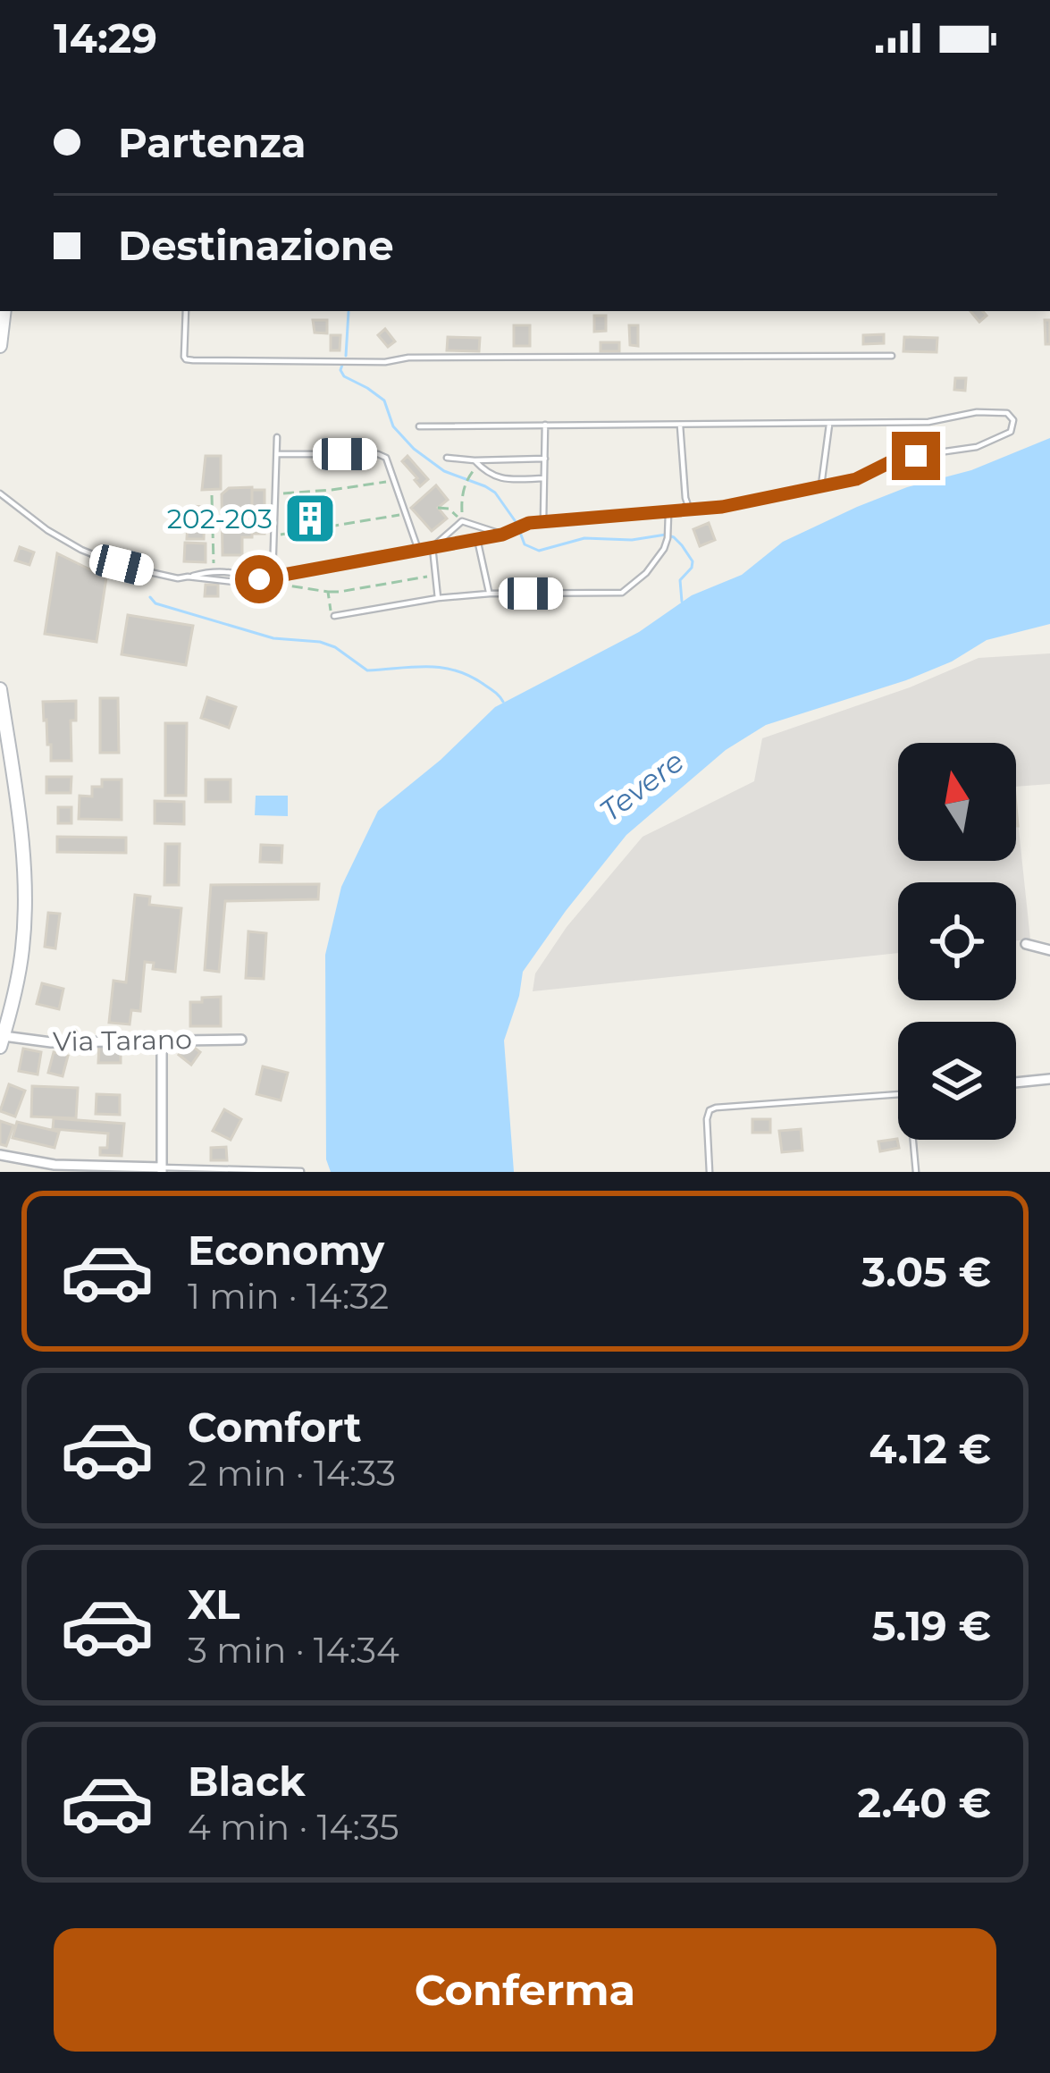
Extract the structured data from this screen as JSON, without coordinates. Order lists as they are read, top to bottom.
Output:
{
  "streets": {
    "street": ["Via Tarano"]
  },
  "water": ["Tevere"],
  "places": {
    "building": ["202-203"]
  },
  "north": "top",
  "page": {
    "status": "14:29",
    "banner": ["Partenza", "Destinazione"],
    "list": [
      {
        "name": "Economy",
        "note": "1 min · 14:32",
        "value": "3.05 €"
      },
      {
        "name": "Comfort",
        "note": "2 min · 14:33",
        "value": "4.12 €"
      },
      {
        "name": "XL",
        "note": "3 min · 14:34",
        "value": "5.19 €"
      },
      {
        "name": "Black",
        "note": "4 min · 14:35",
        "value": "2.40 €"
      }
    ],
    "buttons": "Conferma"
  }
}
